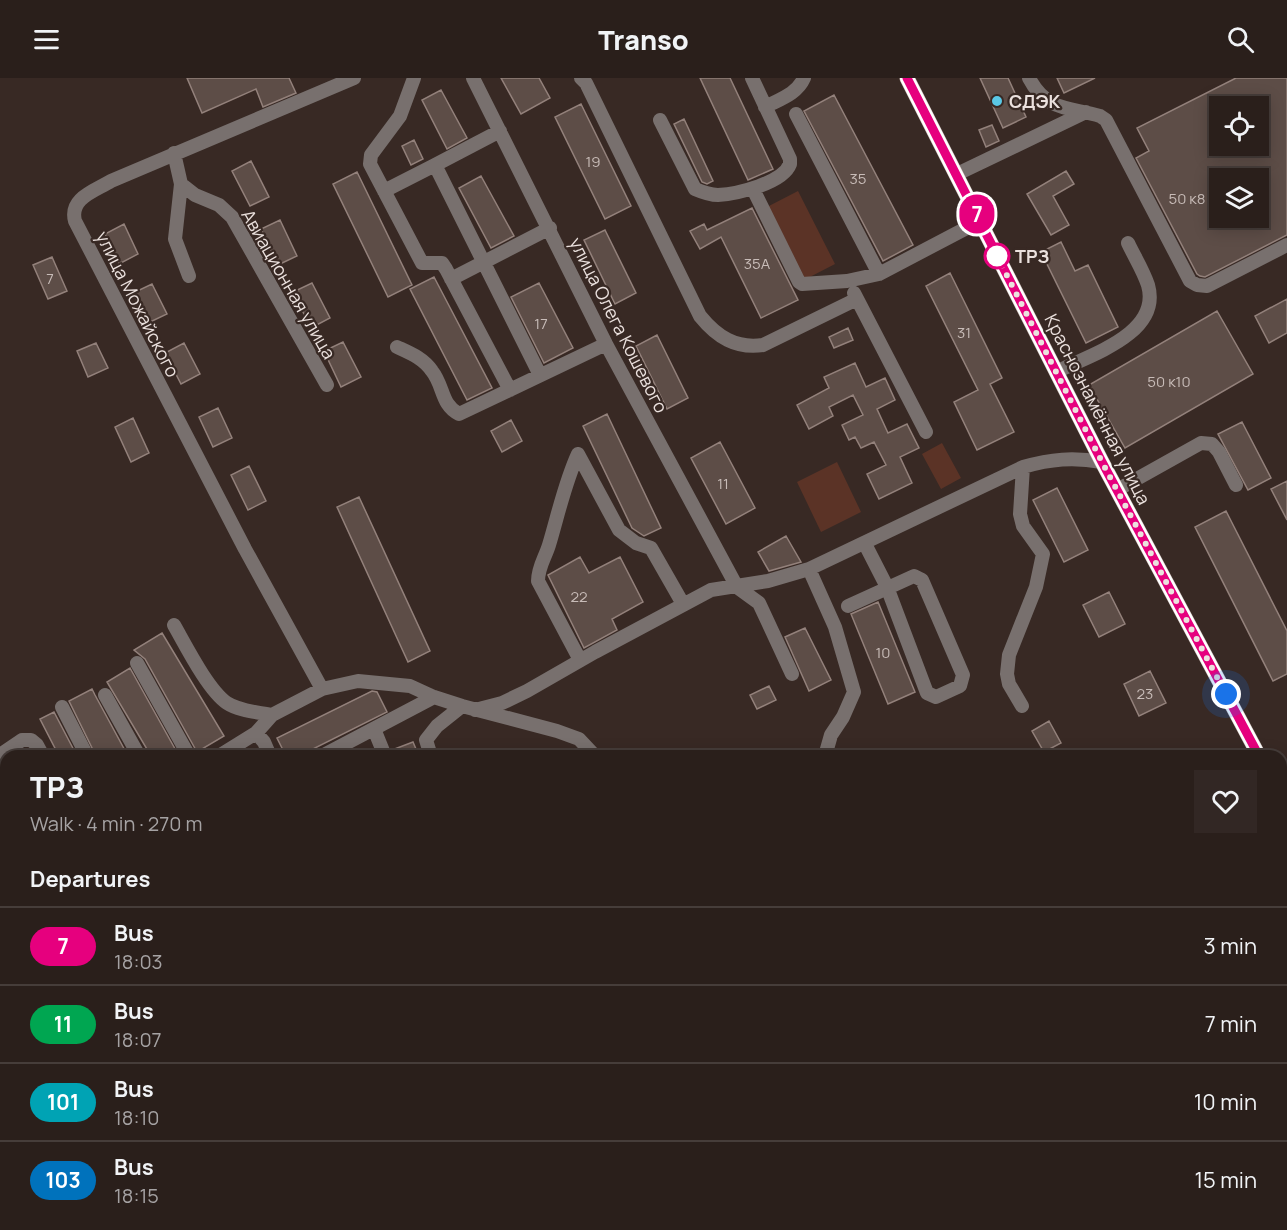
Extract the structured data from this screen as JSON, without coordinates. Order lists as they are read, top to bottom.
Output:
{
  "streets": {
    "main road": ["Краснознамённая улица"],
    "street": ["Авиационная улица", "улица Можайского", "улица Олега Кошевого"]
  },
  "places": ["СДЭК", "ТРЗ"],
  "lines": ["bus line 7"],
  "house_numbers": [
    "19",
    "35",
    "50 к8",
    "35А",
    "7",
    "17",
    "31",
    "50 к10",
    "11",
    "22",
    "10",
    "23"
  ],
  "page": {
    "header": "Transo",
    "on_map": "7",
    "heading": [
      ["ТРЗ", "Walk · 4 min · 270 m"],
      "Departures"
    ],
    "list": [
      {
        "mark": "7",
        "name": "Bus",
        "note": "18:03",
        "value": "3 min"
      },
      {
        "mark": "11",
        "name": "Bus",
        "note": "18:07",
        "value": "7 min"
      },
      {
        "mark": "101",
        "name": "Bus",
        "note": "18:10",
        "value": "10 min"
      },
      {
        "mark": "103",
        "name": "Bus",
        "note": "18:15",
        "value": "15 min"
      }
    ]
  }
}
